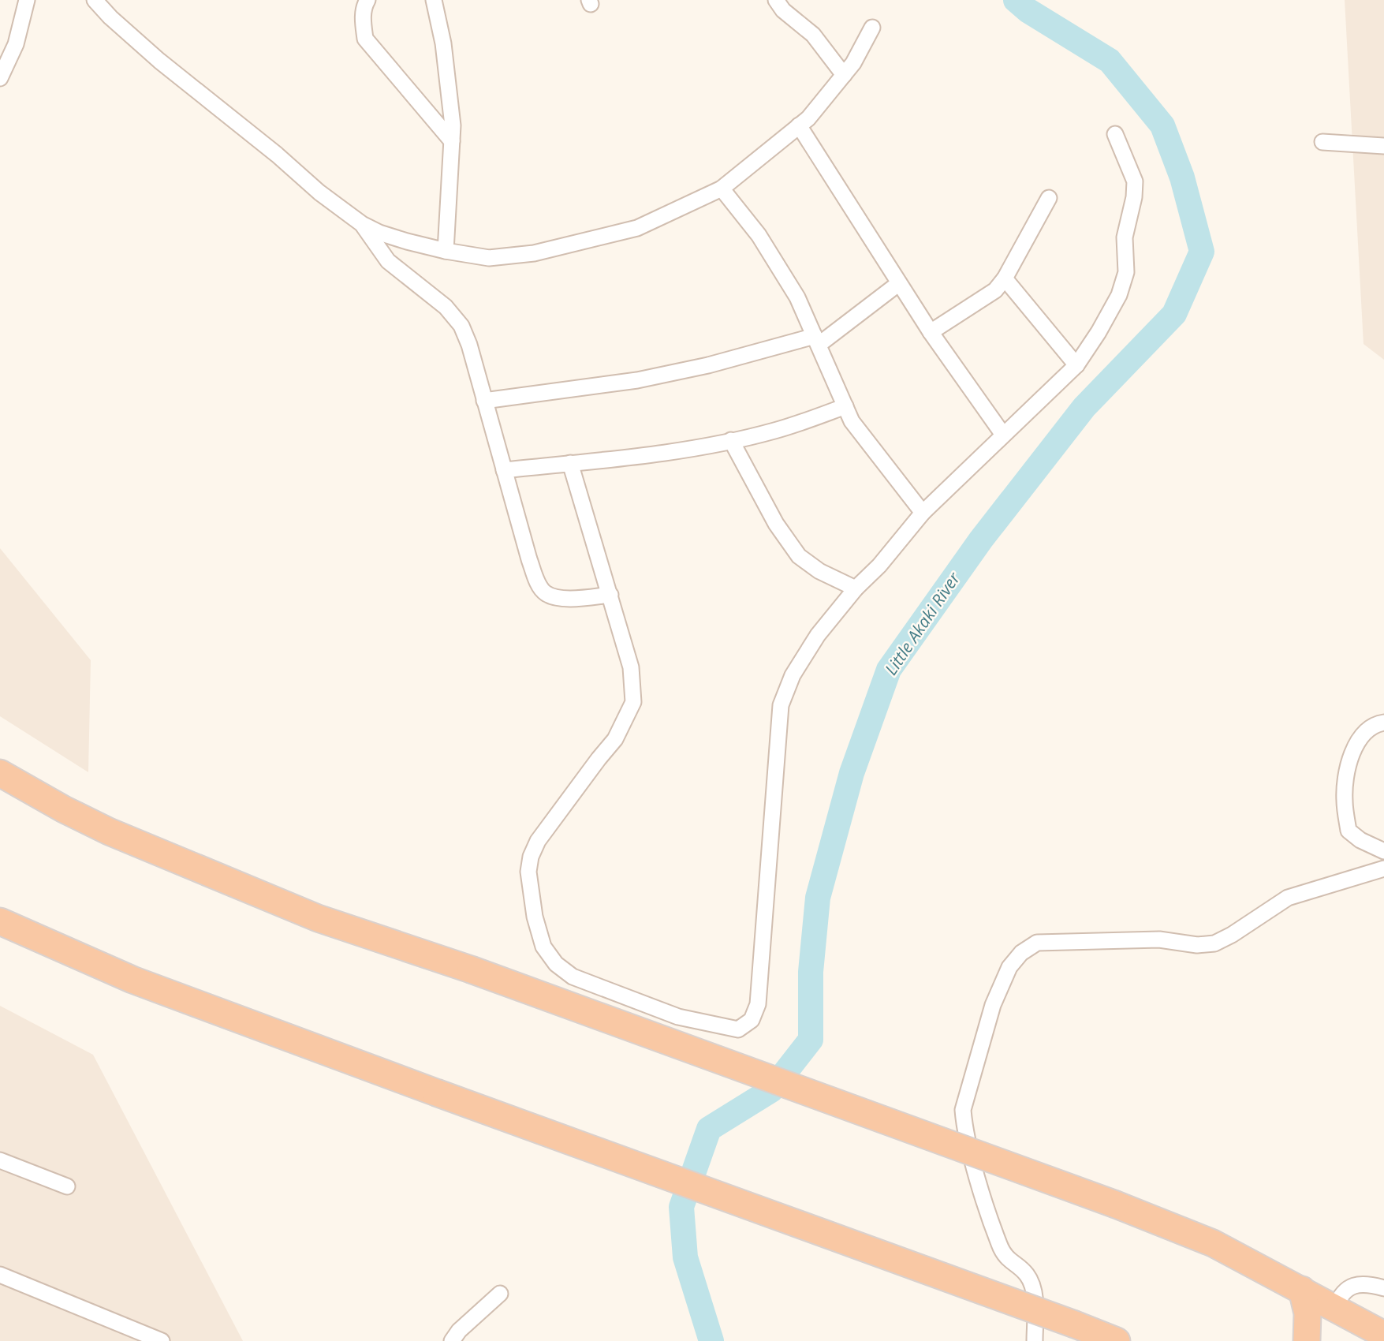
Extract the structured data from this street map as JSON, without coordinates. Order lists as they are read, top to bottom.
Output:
{
  "water": ["Little Akaki River"]
}
